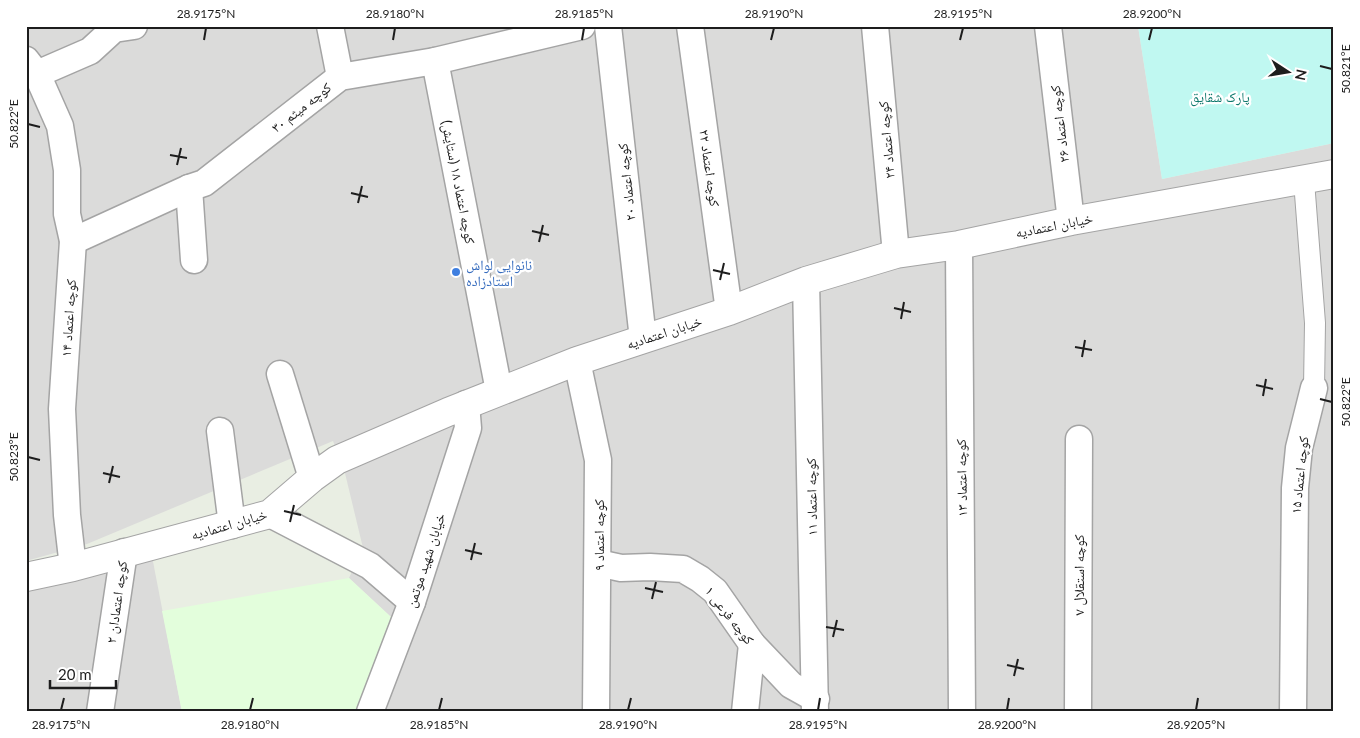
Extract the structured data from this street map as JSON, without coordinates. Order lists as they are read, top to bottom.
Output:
{
  "streets": {
    "street": [
      "کوچه میثم ۳۰",
      "کوچه اعتماد ۲۶",
      "کوچه اعتماد ۲۴",
      "کوچه اعتماد ۲۲",
      "کوچه اعتماد ۱۸ (ستایش)",
      "کوچه اعتماد ۲۰",
      "خیابان اعتمادیه",
      "کوچه اعتماد ۱۴",
      "کوچه اعتماد ۱۵",
      "کوچه اعتماد ۱۳",
      "کوچه اعتماد ۱۱",
      "کوچه اعتماد ۹",
      "خیابان شهید موتمن",
      "کوچه استقلال ۷",
      "کوچه اعتمادان ۲",
      "کوچه فرعی ۱"
    ]
  },
  "crossings": [
    ["کوچه میثم ۳۰", "کوچه اعتماد ۱۸ (ستایش)"],
    ["کوچه میثم ۳۰", "کوچه اعتماد ۱۴"],
    ["کوچه اعتماد ۲۶", "خیابان اعتمادیه"],
    ["کوچه اعتماد ۲۴", "خیابان اعتمادیه"],
    ["کوچه اعتماد ۲۲", "خیابان اعتمادیه"],
    ["کوچه اعتماد ۱۸ (ستایش)", "خیابان اعتمادیه"],
    ["کوچه اعتماد ۲۰", "خیابان اعتمادیه"],
    ["خیابان اعتمادیه", "کوچه اعتماد ۱۴"],
    ["خیابان اعتمادیه", "کوچه اعتماد ۱۵"],
    ["خیابان اعتمادیه", "کوچه اعتماد ۱۳"],
    ["خیابان اعتمادیه", "کوچه اعتماد ۱۱"],
    ["خیابان اعتمادیه", "کوچه اعتماد ۹"],
    ["خیابان اعتمادیه", "خیابان شهید موتمن"],
    ["خیابان اعتمادیه", "کوچه اعتمادان ۲"],
    ["کوچه اعتماد ۱۱", "کوچه فرعی ۱"],
    ["کوچه اعتماد ۹", "کوچه فرعی ۱"]
  ],
  "parks": ["پارک شقایق"],
  "places": ["نانوایی لواش استادزاده"],
  "scale_bar": "20 m",
  "north": "right",
  "coordinates": [
    "28.9175°N",
    "28.9180°N",
    "28.9185°N",
    "28.9190°N",
    "28.9195°N",
    "28.9200°N",
    "50.821°E",
    "50.822°E",
    "50.823°E",
    "28.9205°N"
  ]
}
